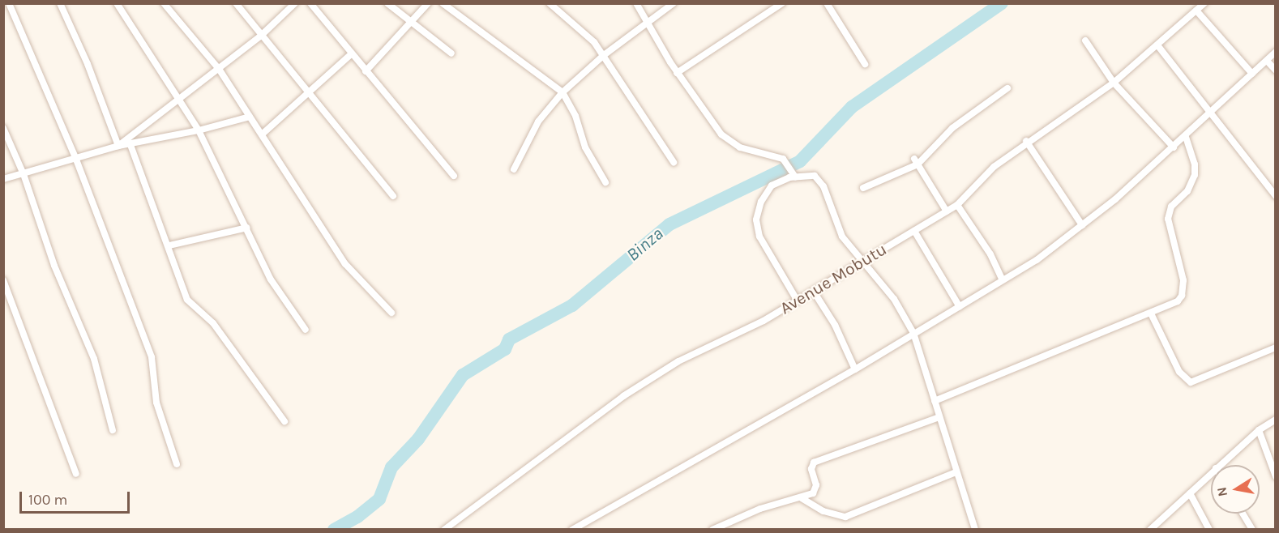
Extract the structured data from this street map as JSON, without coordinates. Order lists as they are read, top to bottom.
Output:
{
  "streets": {
    "street": ["Avenue Mobutu"]
  },
  "water": ["Binza"],
  "scale_bar": "100 m",
  "north": "left"
}
